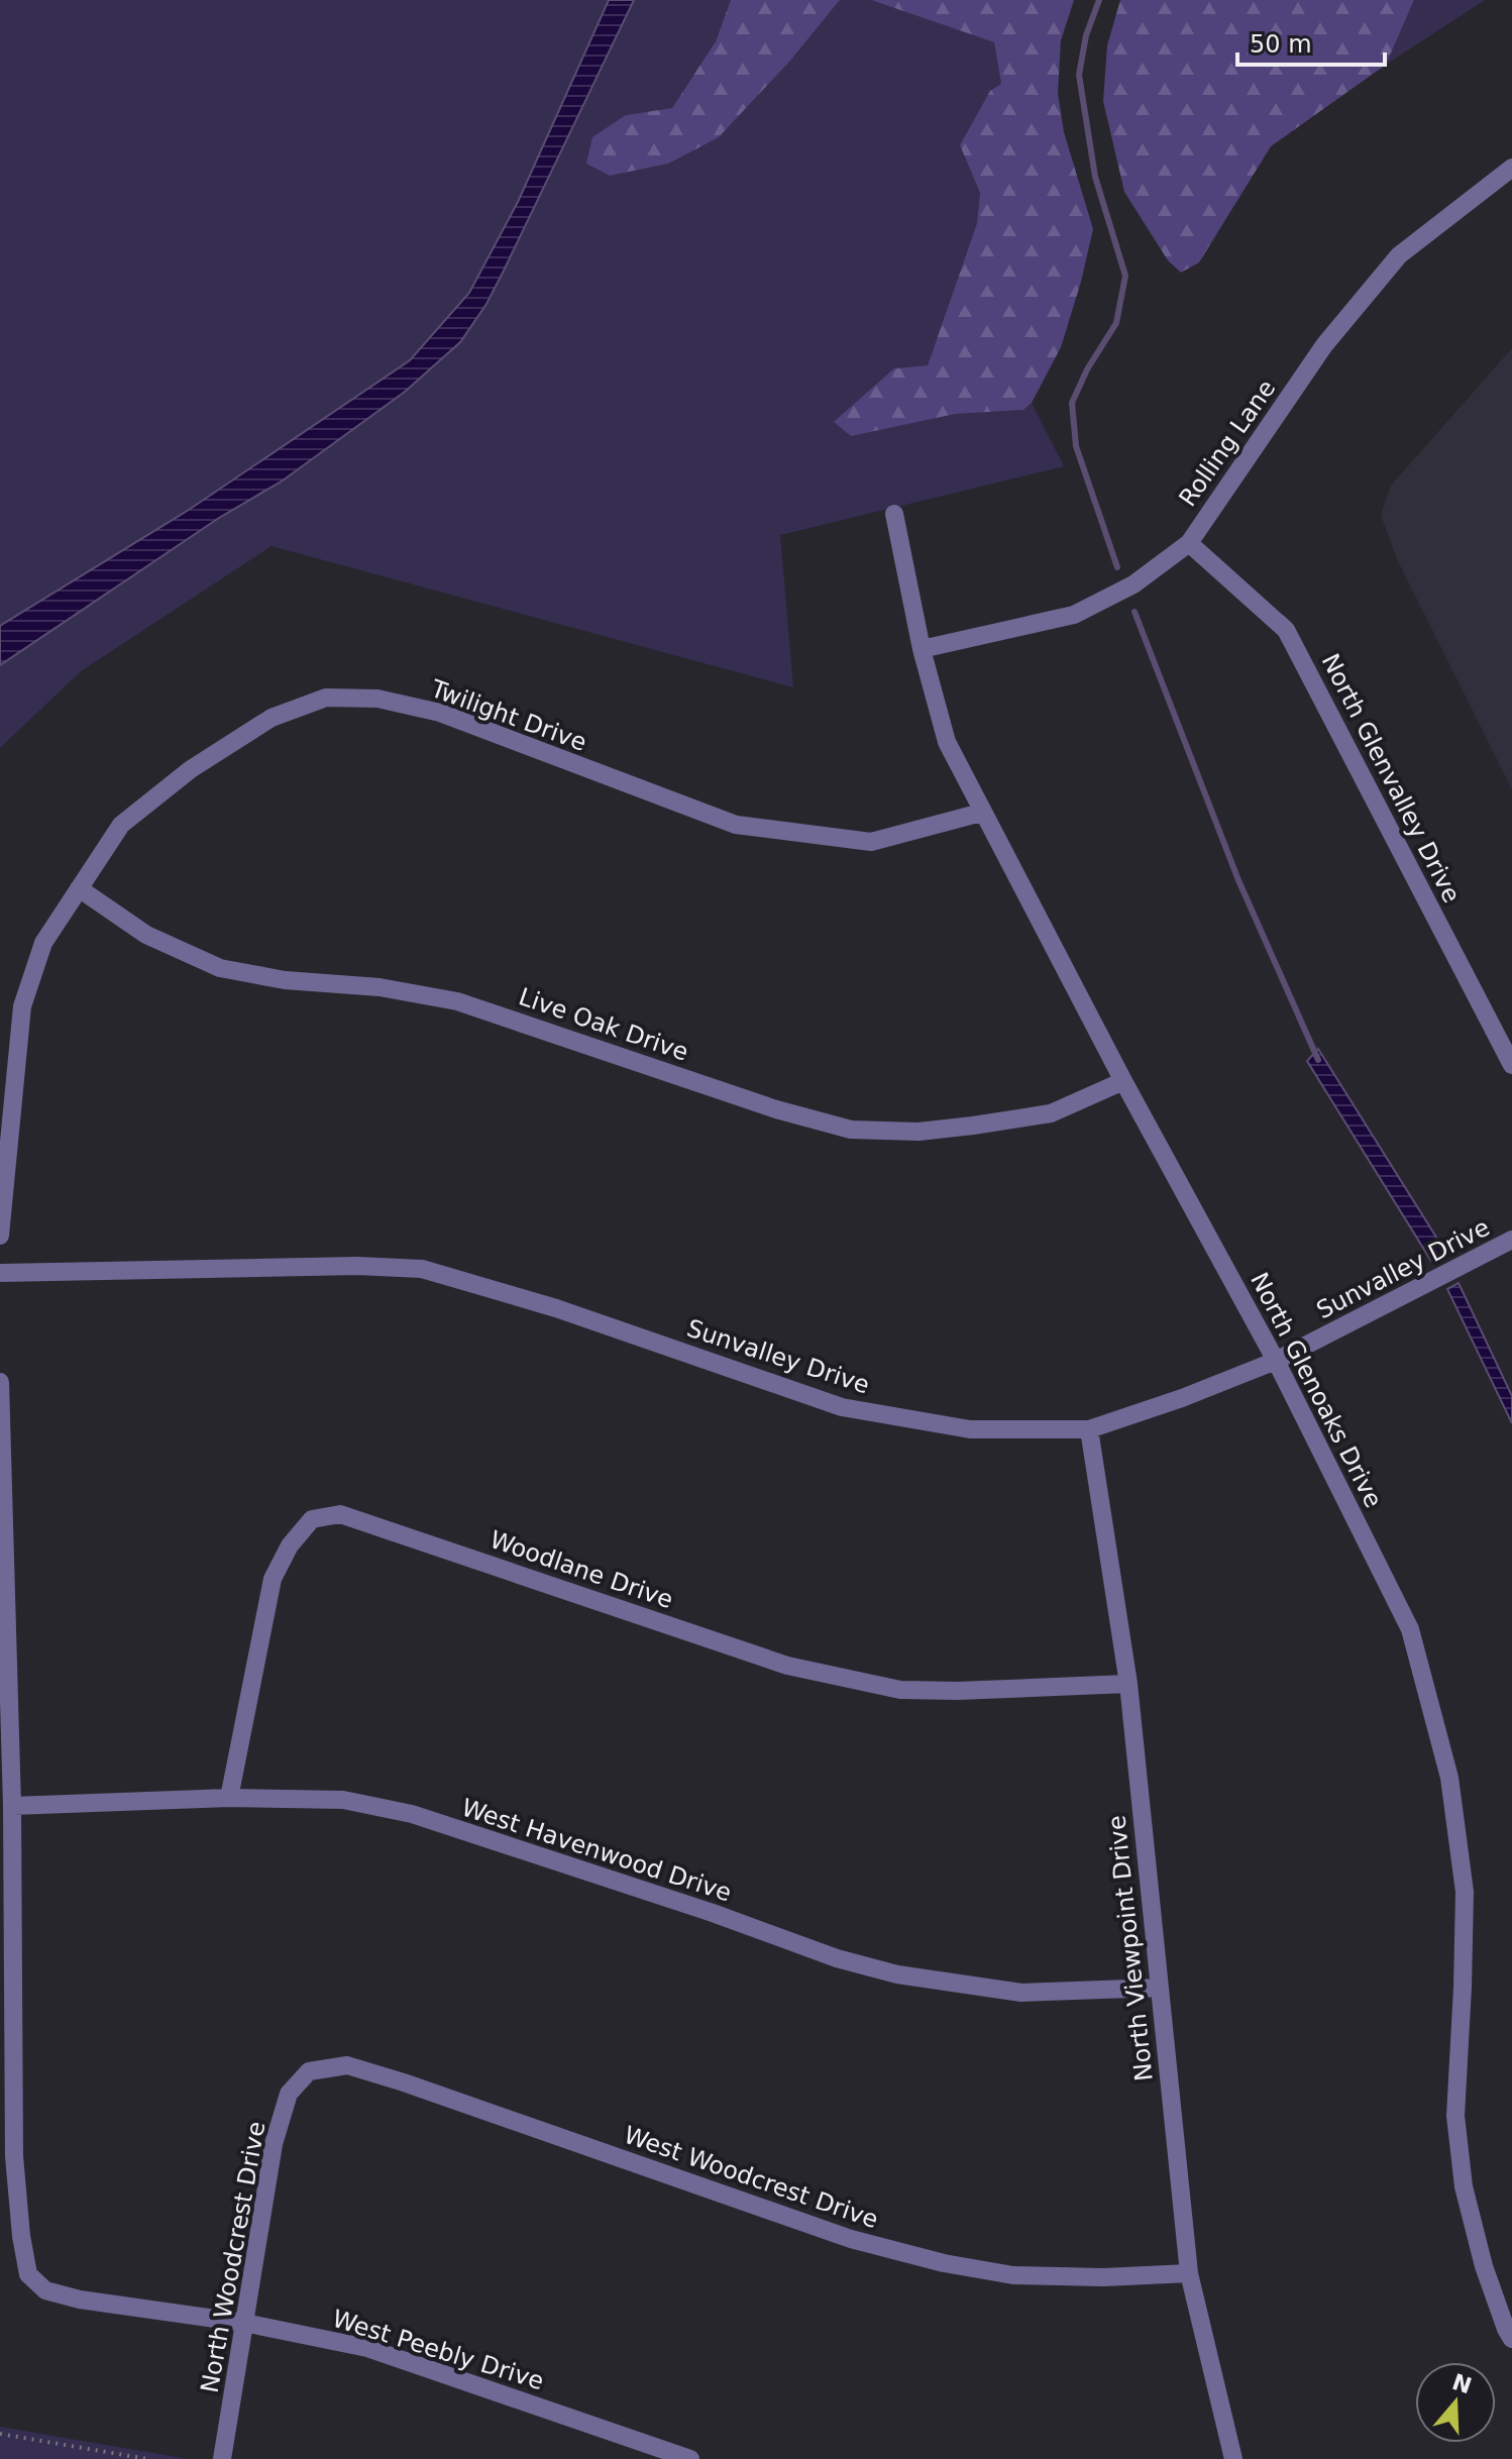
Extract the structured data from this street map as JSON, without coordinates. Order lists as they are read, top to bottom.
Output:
{
  "streets": {
    "street": [
      "Rolling Lane",
      "Twilight Drive",
      "North Glenvalley Drive",
      "Live Oak Drive",
      "Sunvalley Drive",
      "North Glenoaks Drive",
      "Woodlane Drive",
      "West Havenwood Drive",
      "North Viewpoint Drive",
      "West Woodcrest Drive",
      "North Woodcrest Drive",
      "West Peebly Drive"
    ]
  },
  "crossings": [
    ["Rolling Lane", "North Glenvalley Drive"],
    ["Rolling Lane", "North Glenoaks Drive"],
    ["Twilight Drive", "Live Oak Drive"],
    ["Twilight Drive", "North Glenoaks Drive"],
    ["Live Oak Drive", "North Glenoaks Drive"],
    ["Sunvalley Drive", "North Glenoaks Drive"],
    ["Sunvalley Drive", "North Viewpoint Drive"],
    ["Woodlane Drive", "West Havenwood Drive"],
    ["Woodlane Drive", "North Viewpoint Drive"],
    ["West Havenwood Drive", "North Viewpoint Drive"],
    ["West Havenwood Drive", "West Peebly Drive"],
    ["North Viewpoint Drive", "West Woodcrest Drive"],
    ["West Woodcrest Drive", "North Woodcrest Drive"],
    ["North Woodcrest Drive", "West Peebly Drive"]
  ],
  "scale_bar": "50 m",
  "north": "top"
}
